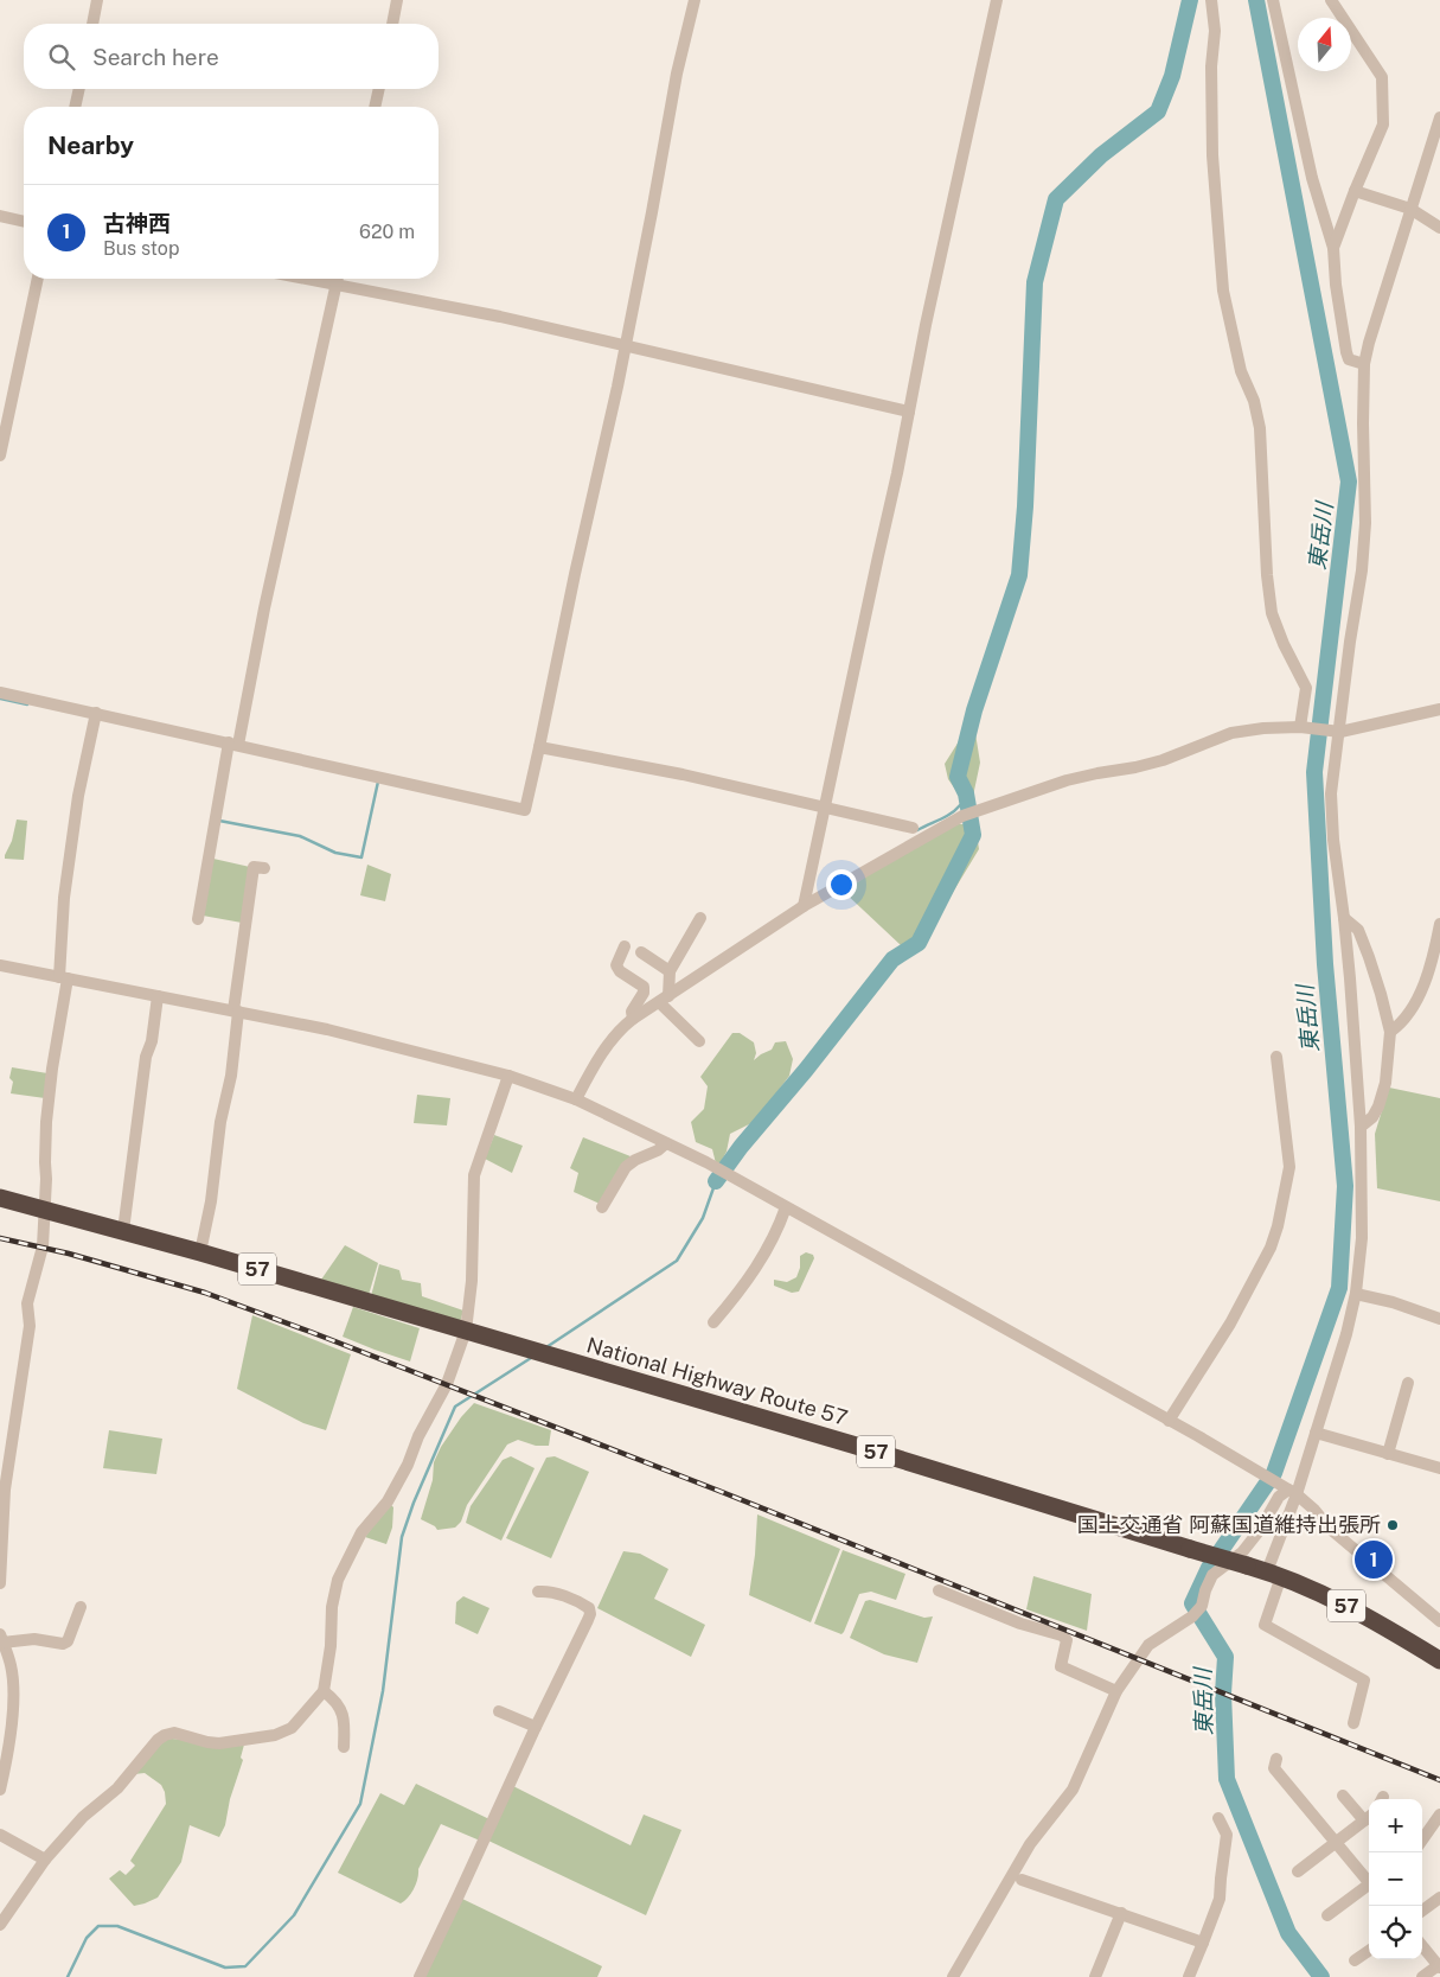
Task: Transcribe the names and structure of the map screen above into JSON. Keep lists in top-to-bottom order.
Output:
{
  "streets": {
    "highway": ["57", "National Highway Route 57"]
  },
  "water": ["東岳川"],
  "places": ["国土交通省 阿蘇国道維持出張所"],
  "north": "top",
  "page": {
    "search": "Search here",
    "heading": "Nearby",
    "list": [
      {
        "mark": "1",
        "name": "古神西",
        "note": "Bus stop",
        "value": "620 m"
      }
    ],
    "pins": "1",
    "map_buttons": ["+", "−"]
  }
}
